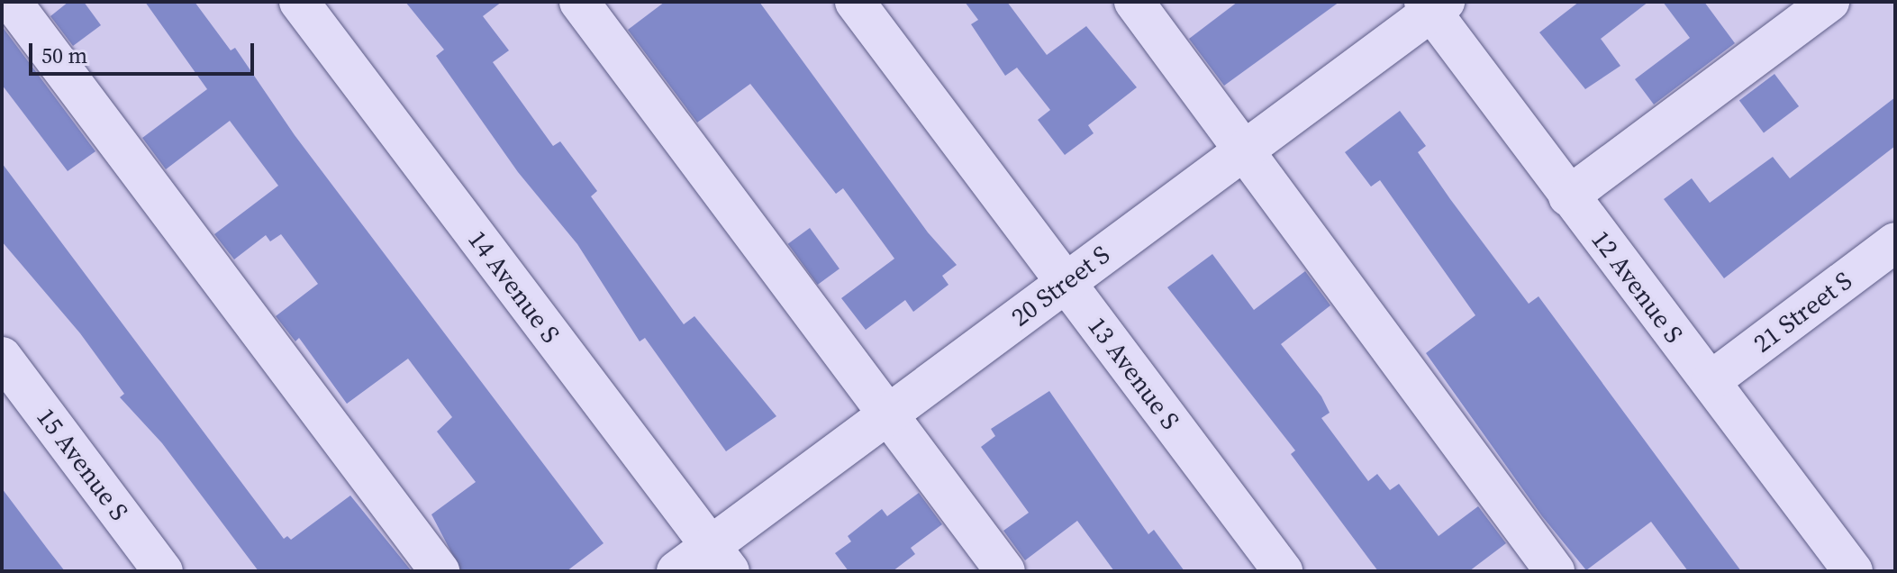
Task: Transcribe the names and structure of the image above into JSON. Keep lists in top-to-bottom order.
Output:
{
  "streets": {
    "street": [
      "20 Street S",
      "14 Avenue S",
      "12 Avenue S",
      "21 Street S",
      "13 Avenue S",
      "15 Avenue S"
    ]
  },
  "crossings": [
    ["20 Street S", "14 Avenue S"],
    ["20 Street S", "12 Avenue S"],
    ["20 Street S", "13 Avenue S"],
    ["12 Avenue S", "21 Street S"]
  ],
  "scale_bar": "50 m"
}
